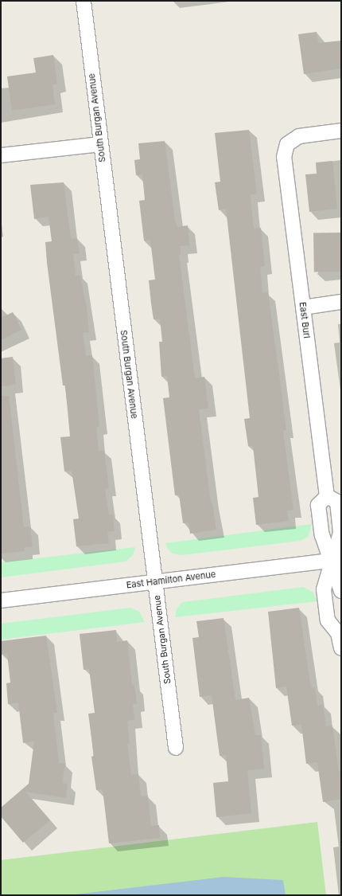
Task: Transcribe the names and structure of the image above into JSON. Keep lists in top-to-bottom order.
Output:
{
  "streets": {
    "street": ["South Burgan Avenue", "East Burl", "East Hamilton Avenue"]
  },
  "crossings": [
    ["South Burgan Avenue", "East Hamilton Avenue"]
  ]
}
